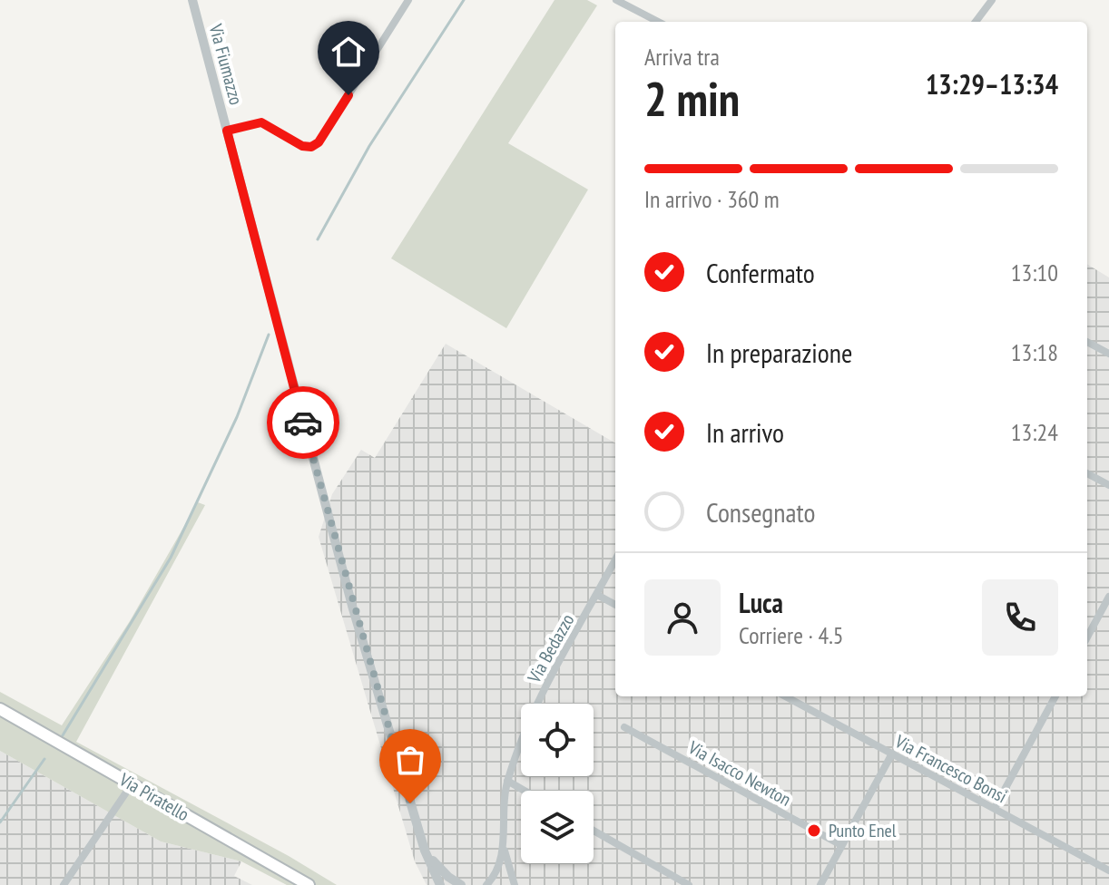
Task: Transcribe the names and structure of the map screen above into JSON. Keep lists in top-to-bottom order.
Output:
{
  "streets": {
    "main road": ["Via Piratello"],
    "street": [
      "Via Fiumazzo",
      "Via Bedazzo",
      "Via Francesco Bonsi",
      "Via Isacco Newton"
    ]
  },
  "places": ["Punto Enel"],
  "page": {
    "heading": ["2 min", "Arriva tra", "13:29–13:34"],
    "panel": ["Luca", "Corriere · 4.5"],
    "bar": "In arrivo · 360 m",
    "list": [
      ["Confermato", "13:10"],
      ["In preparazione", "13:18"],
      ["In arrivo", "13:24"],
      "Consegnato"
    ]
  }
}
